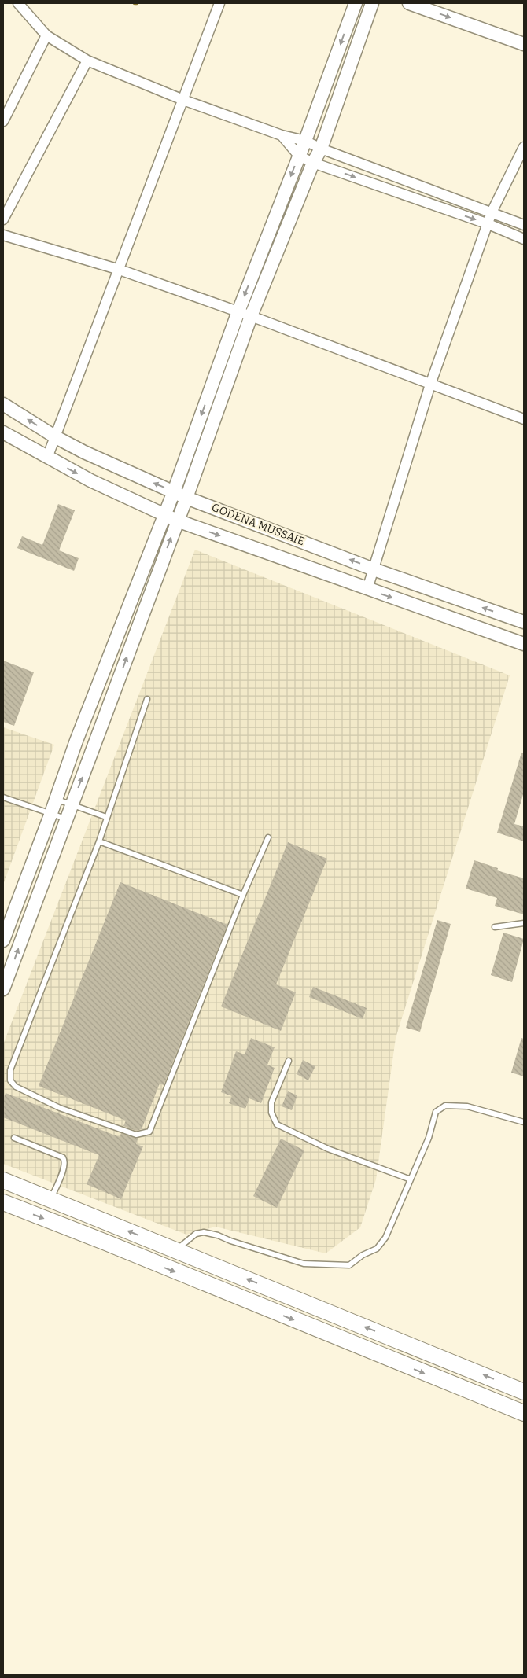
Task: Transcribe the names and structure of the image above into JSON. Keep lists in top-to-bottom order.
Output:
{
  "streets": {
    "street": ["GODENA MUSSAIE"]
  }
}
